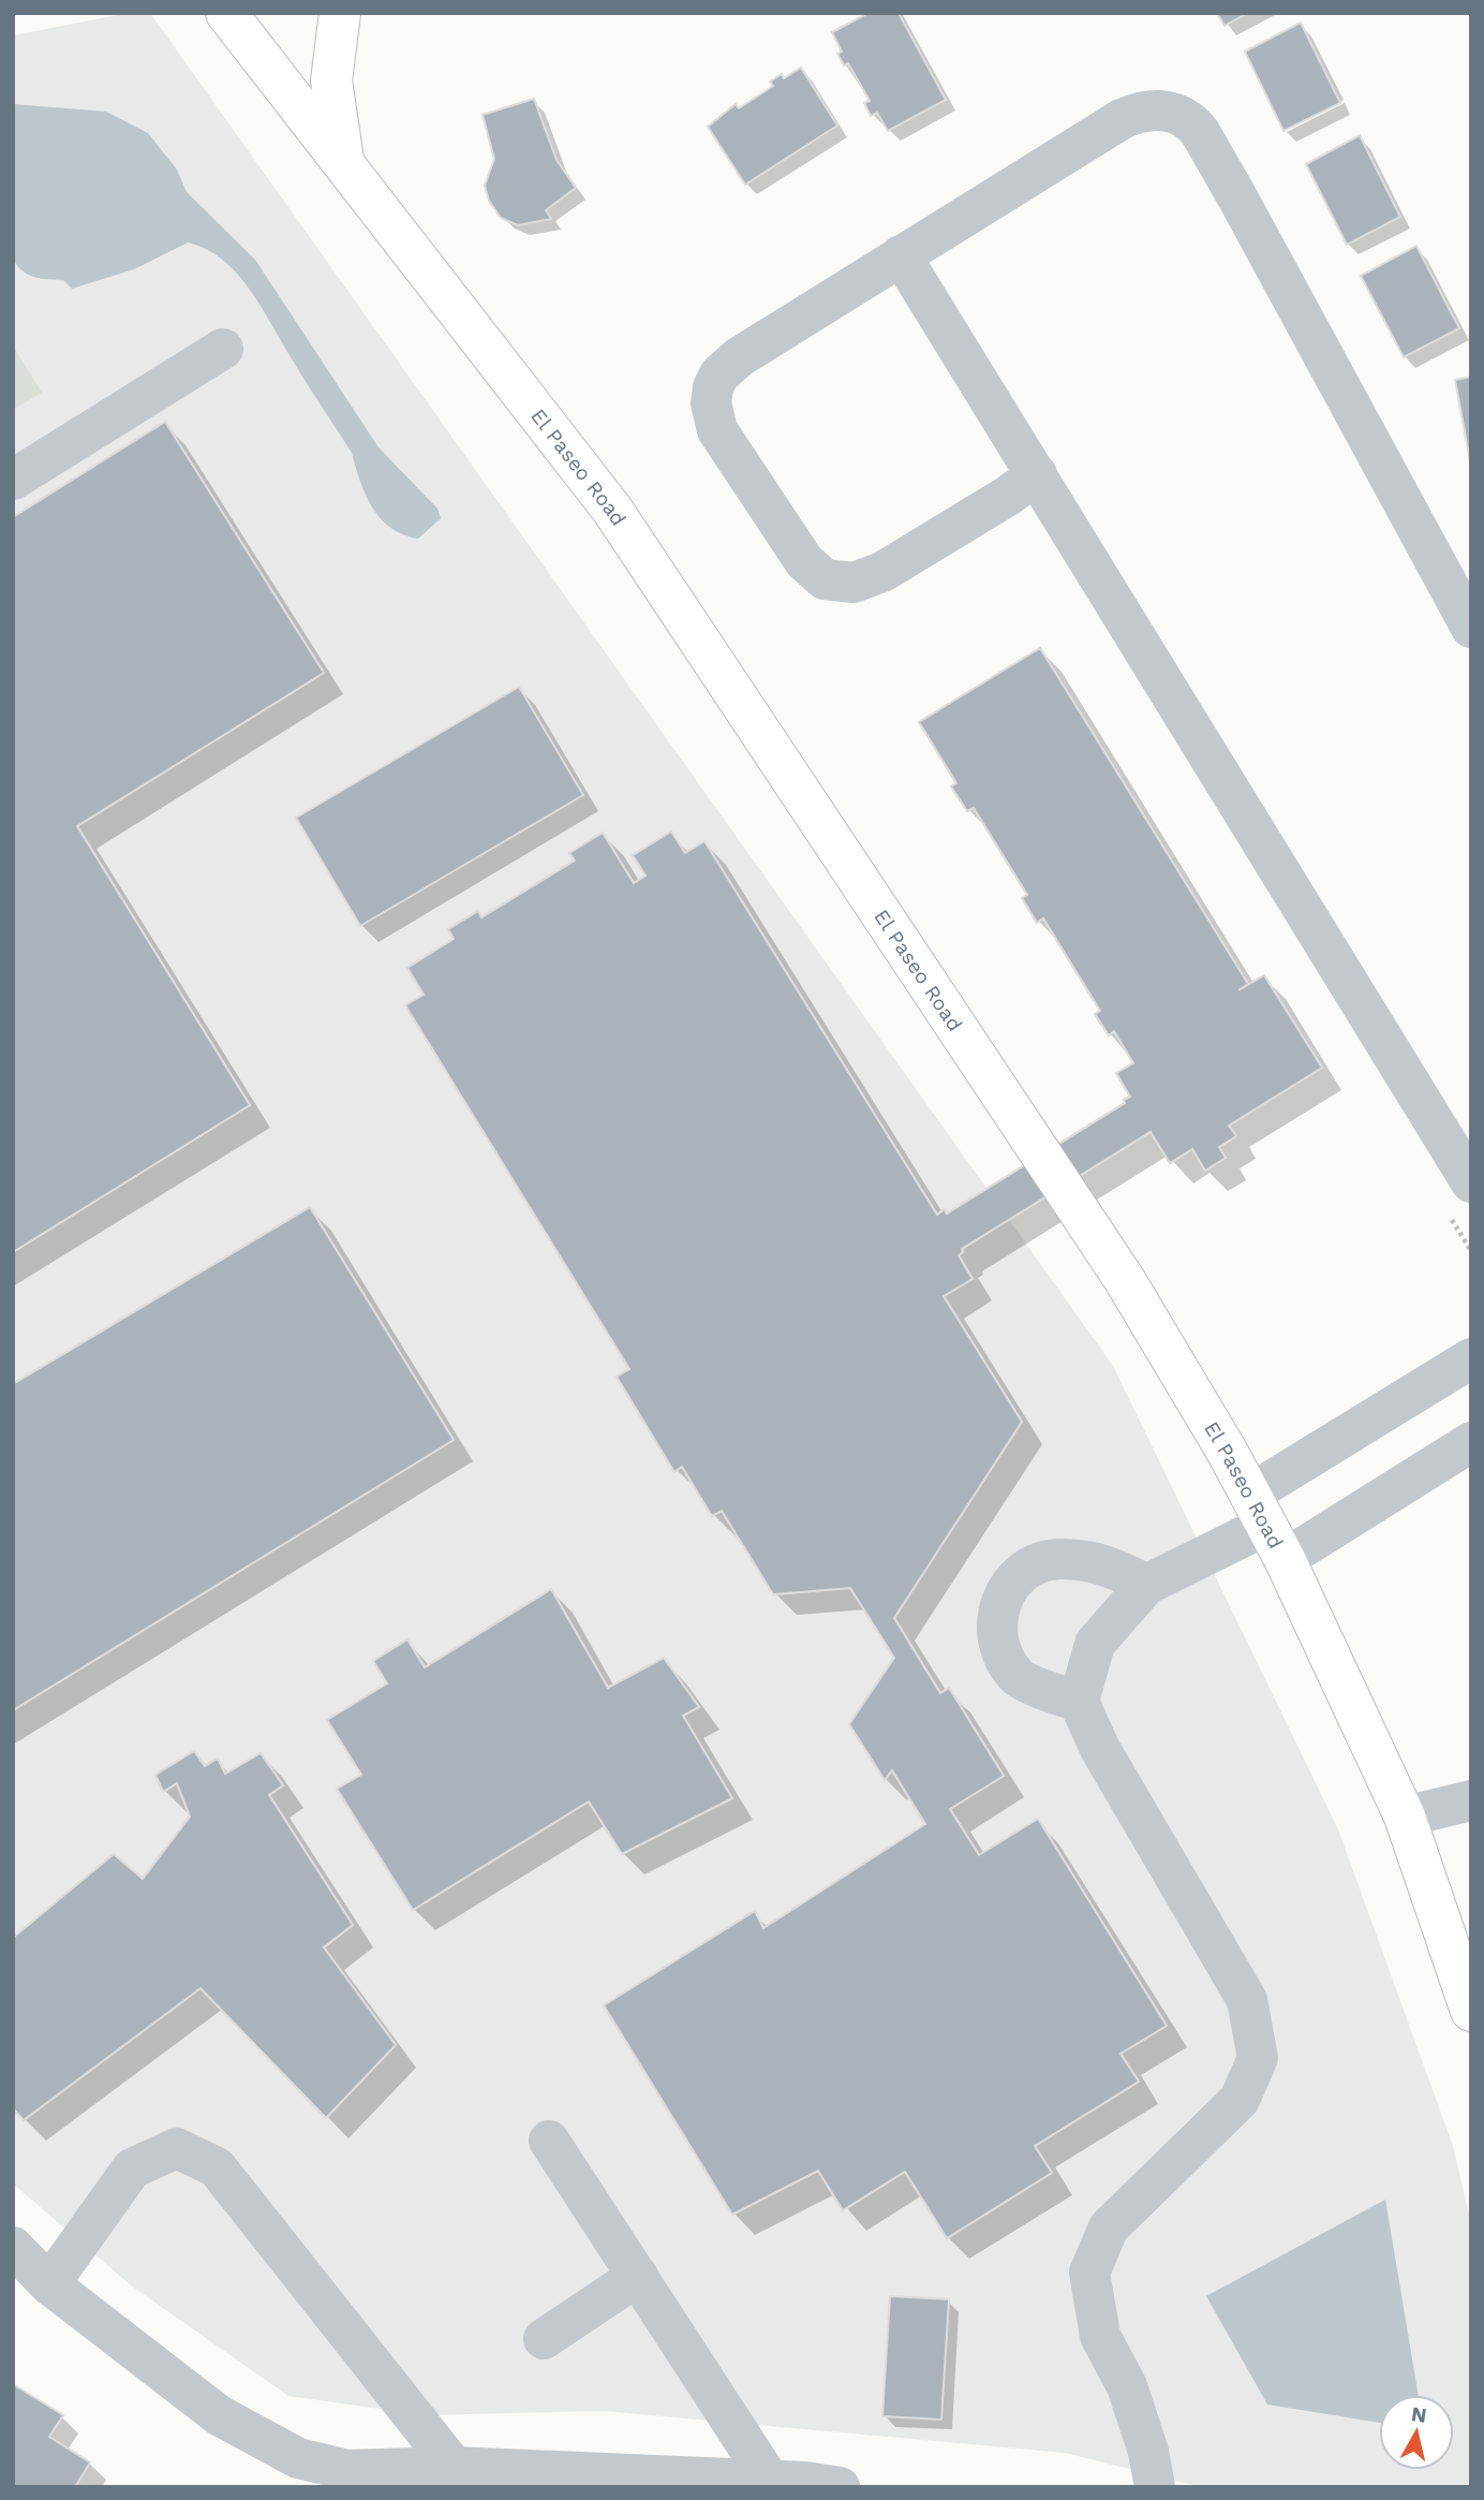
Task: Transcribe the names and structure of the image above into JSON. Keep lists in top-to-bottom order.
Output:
{
  "streets": {
    "main road": ["El Paseo Road"]
  },
  "north": "top"
}
